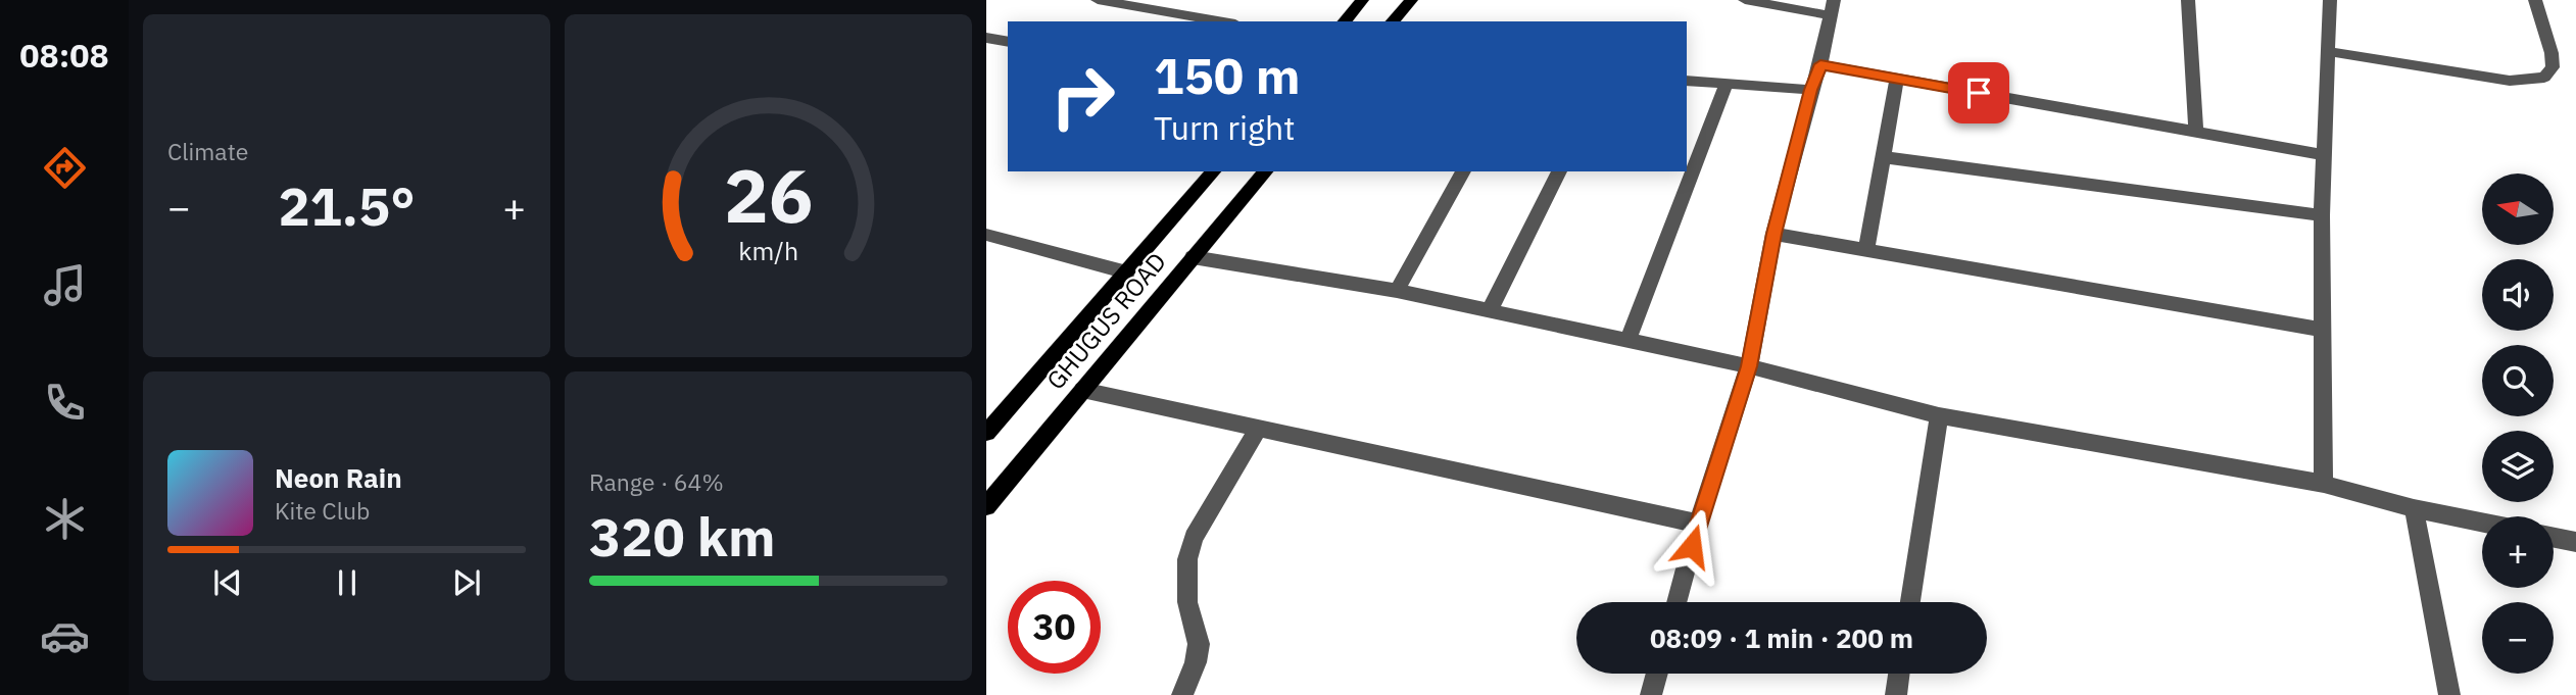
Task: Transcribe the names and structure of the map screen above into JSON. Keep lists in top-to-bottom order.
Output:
{
  "streets": {
    "main road": ["GHUGUS ROAD"]
  },
  "north": "left",
  "page": {
    "tabs": "08:08",
    "tile": [
      "Climate",
      ["Range · 64%", "320 km"]
    ],
    "turn": ["150 m", "Turn right"],
    "map_buttons": ["+", "−"],
    "heat": ["−", "21.5°", "+"],
    "song": ["Neon Rain", "Kite Club"],
    "limit": "30",
    "trip": "08:09 · 1 min · 200 m",
    "gauge": ["26", "km/h"]
  }
}
